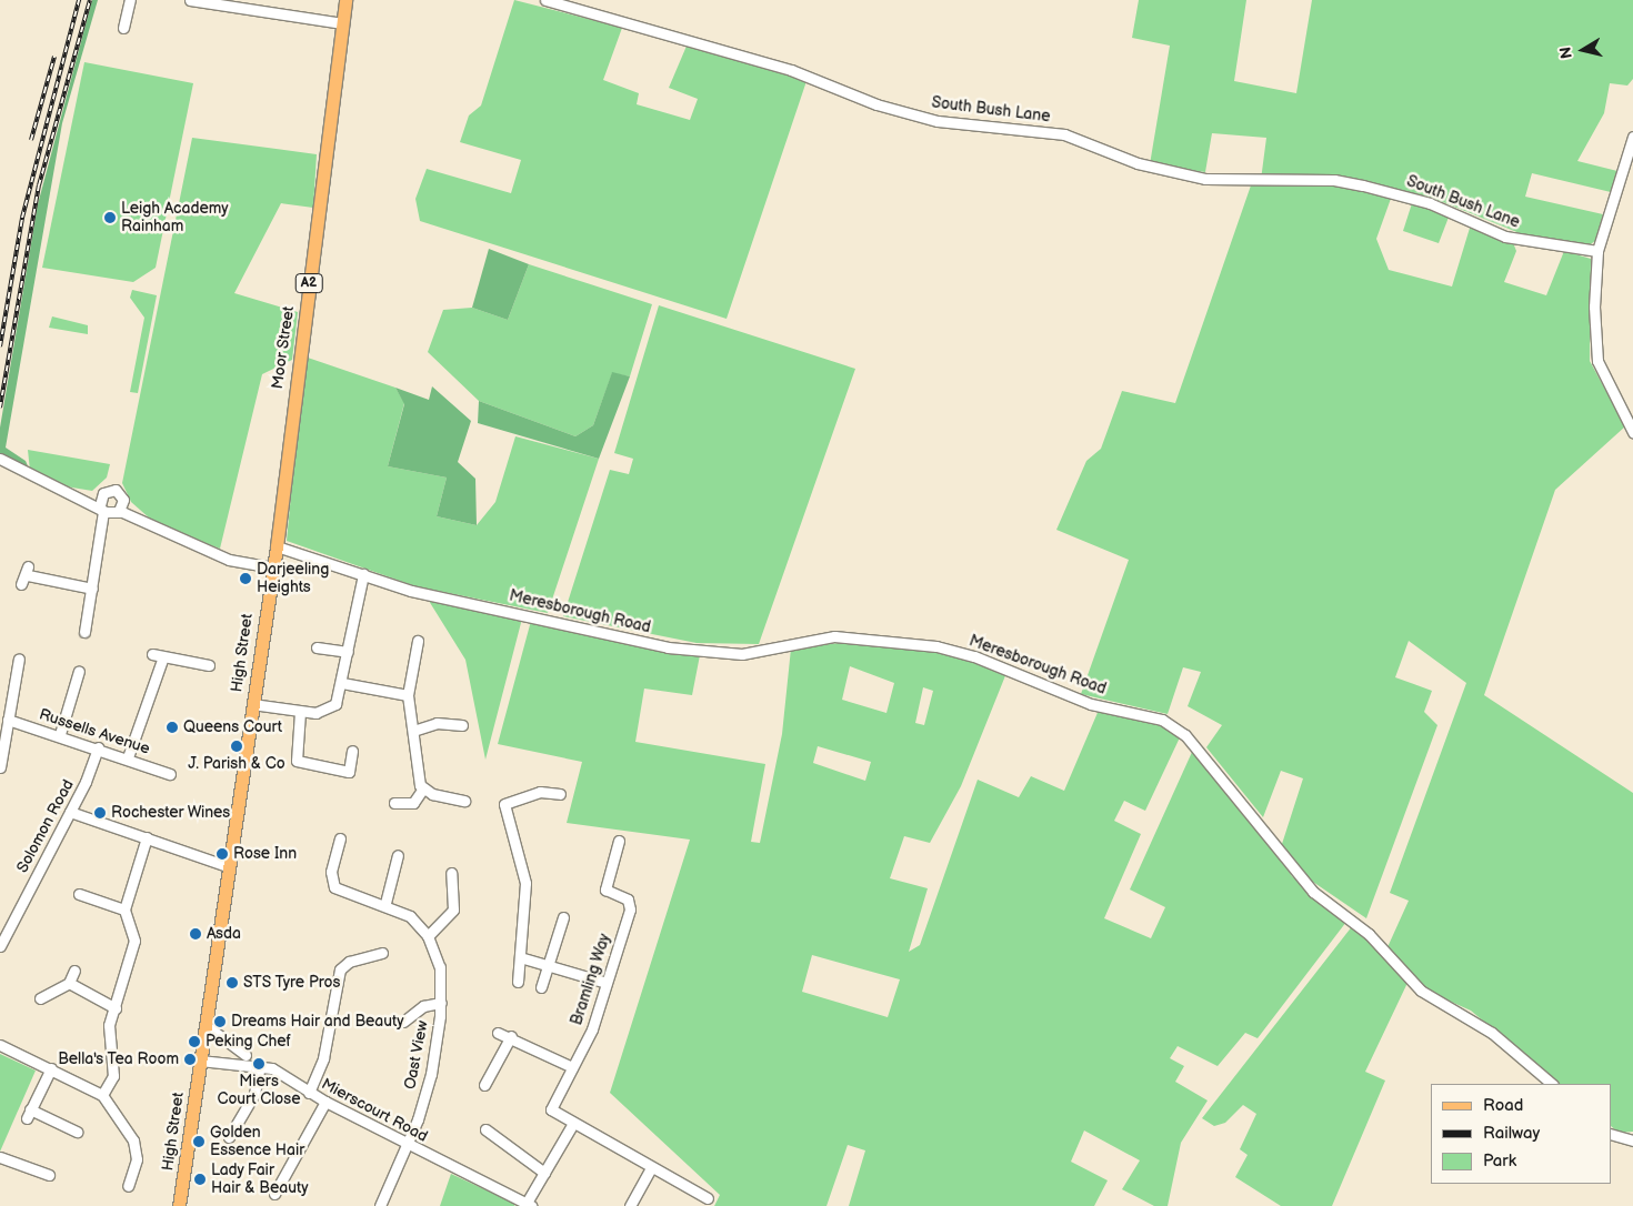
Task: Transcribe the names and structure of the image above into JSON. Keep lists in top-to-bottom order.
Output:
{
  "streets": {
    "main road": ["A2", "Moor Street", "High Street"],
    "street": [
      "South Bush Lane",
      "Meresborough Road",
      "Russells Avenue",
      "Solomon Road",
      "Bramling Way",
      "Oast View",
      "Mierscourt Road"
    ]
  },
  "crossings": [
    ["Moor Street", "Meresborough Road"],
    ["Moor Street", "High Street"],
    ["High Street", "Mierscourt Road"],
    ["Russells Avenue", "Solomon Road"],
    ["Oast View", "Mierscourt Road"]
  ],
  "places": [
    "Leigh Academy Rainham",
    "Darjeeling Heights",
    "Queens Court",
    "J. Parish & Co",
    "Rochester Wines",
    "Rose Inn",
    "Asda",
    "STS Tyre Pros",
    "Dreams Hair and Beauty",
    "Peking Chef",
    "Bella's Tea Room",
    "Miers Court Close",
    "Golden Essence Hair",
    "Lady Fair Hair & Beauty"
  ],
  "legend": ["Road", "Railway", "Park"],
  "north": "left"
}
